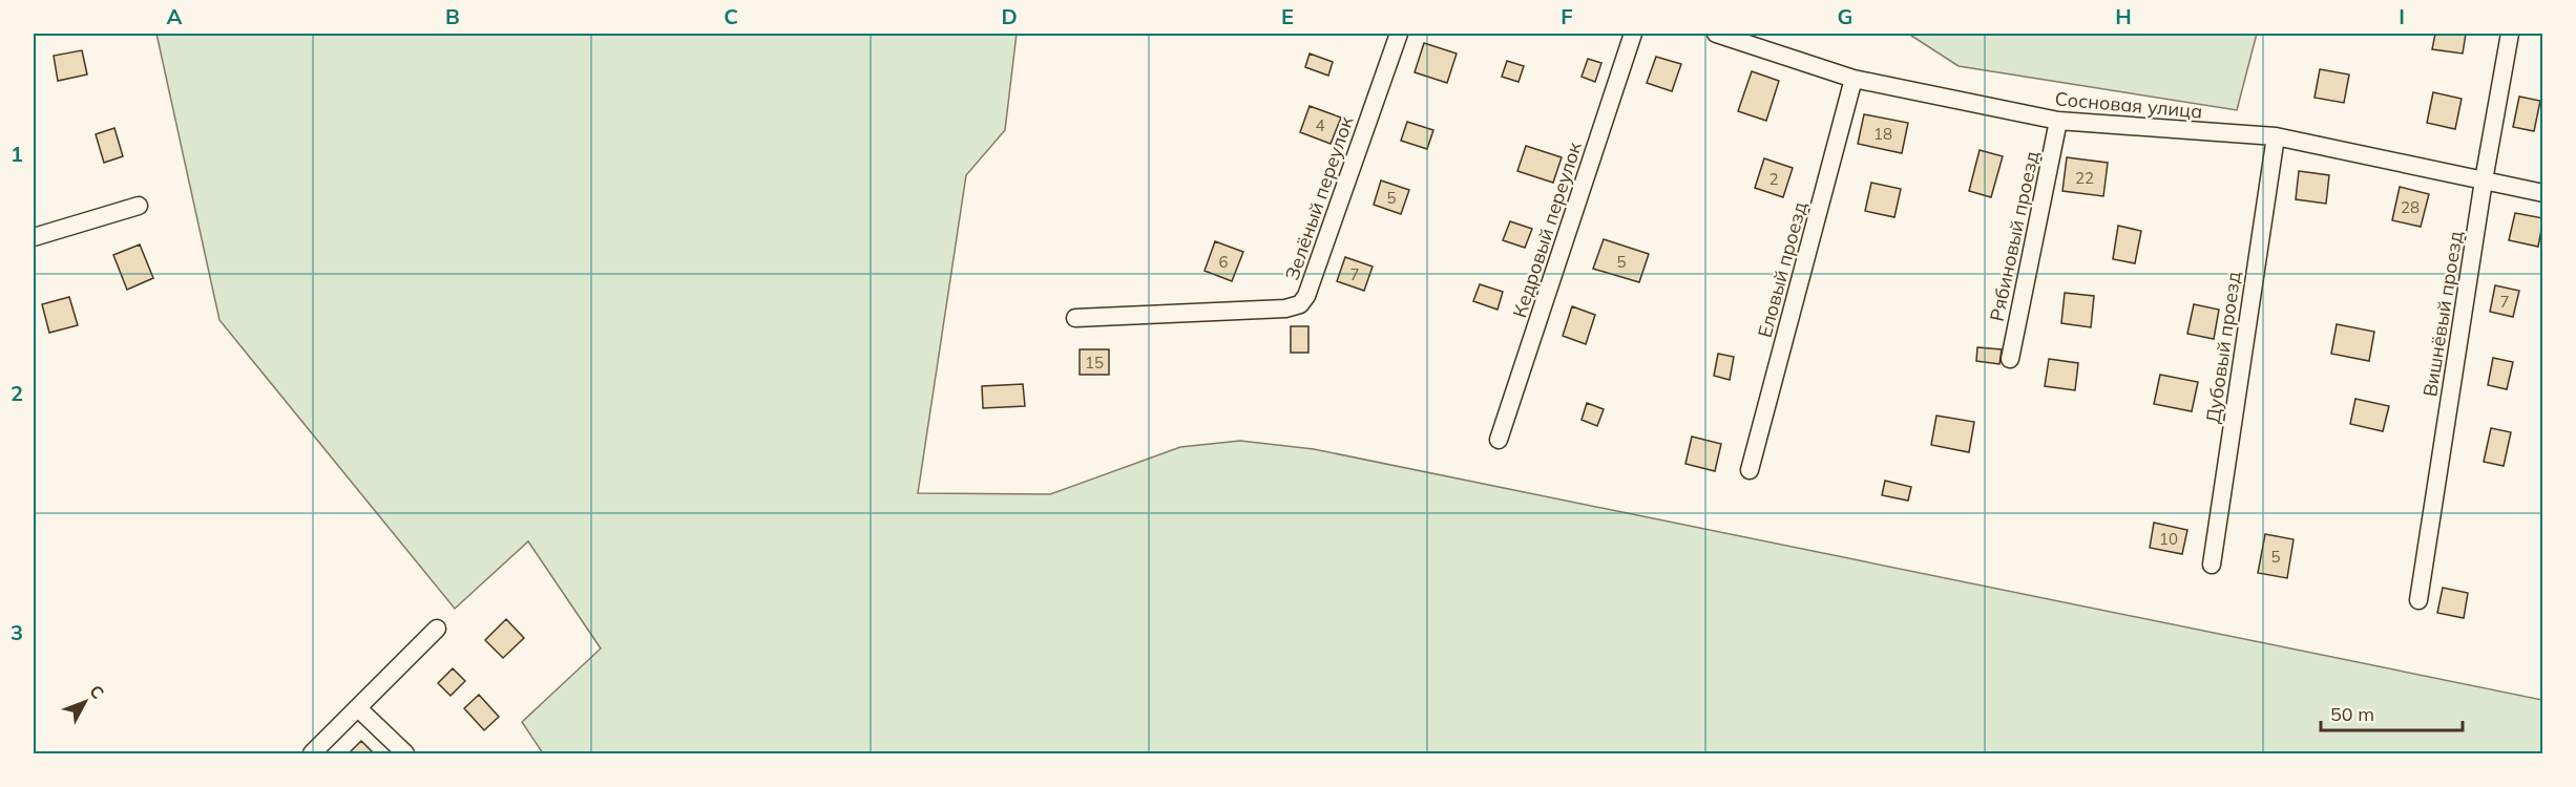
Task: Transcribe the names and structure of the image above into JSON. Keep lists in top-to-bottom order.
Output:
{
  "streets": {
    "street": [
      "Сосновая улица",
      "Зелёный переулок",
      "Кедровый переулок",
      "Рябиновый проезд",
      "Еловый проезд",
      "Вишнёвый проезд",
      "Дубовый проезд"
    ]
  },
  "crossings": [
    ["Сосновая улица", "Рябиновый проезд"],
    ["Сосновая улица", "Еловый проезд"],
    ["Сосновая улица", "Вишнёвый проезд"],
    ["Сосновая улица", "Дубовый проезд"]
  ],
  "house_numbers": [
    "4",
    "18",
    "22",
    "2",
    "5",
    "28",
    "6",
    "5",
    "7",
    "7",
    "15",
    "10",
    "5"
  ],
  "scale_bar": "50 m",
  "north": "top right",
  "grid": {
    "columns": [
      "A",
      "B",
      "C",
      "D",
      "E",
      "F",
      "G",
      "H",
      "I"
    ],
    "rows": ["1", "2", "3"]
  }
}
